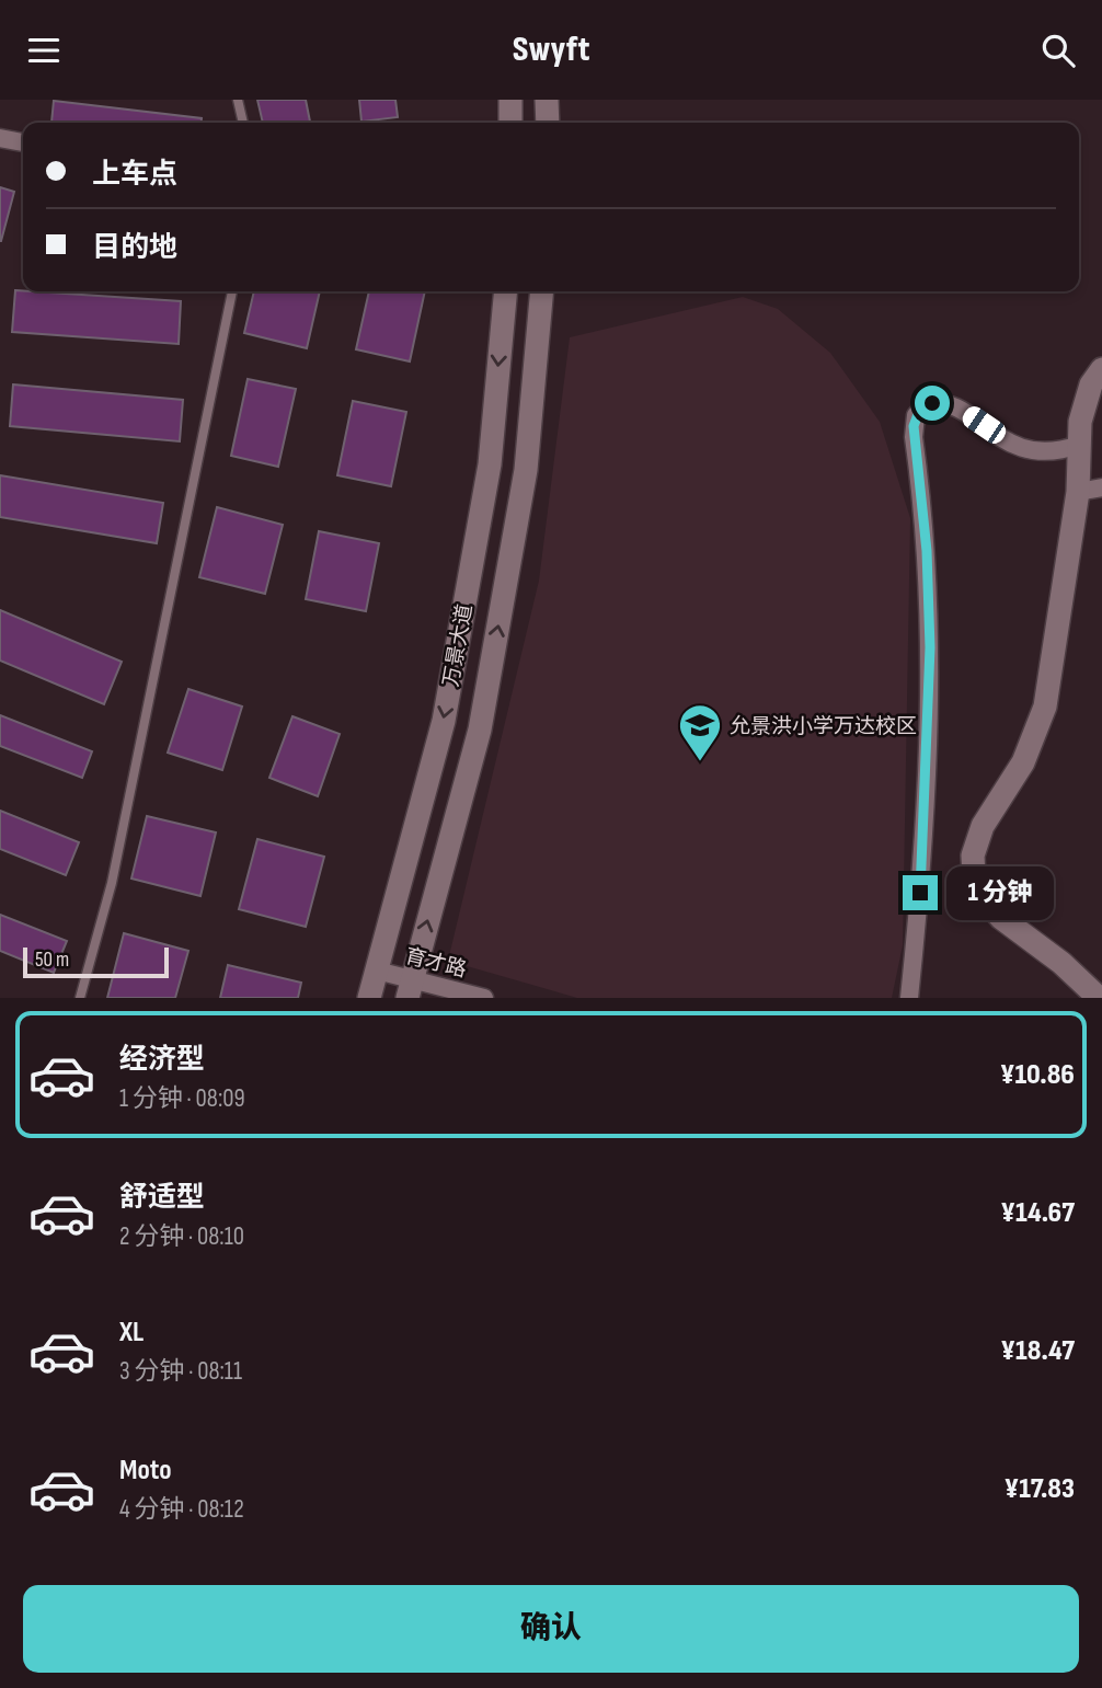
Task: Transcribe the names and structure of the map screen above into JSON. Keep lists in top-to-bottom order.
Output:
{
  "streets": {
    "main road": ["万景大道"],
    "street": ["育才路"]
  },
  "crossings": [
    ["万景大道", "育才路"]
  ],
  "places": {
    "school or university": ["允景洪小学万达校区"]
  },
  "scale_bar": "50 m",
  "page": {
    "header": "Swyft",
    "banner": ["上车点", "目的地"],
    "bubble": "1 分钟",
    "scale": "50 m",
    "list": [
      {
        "name": "经济型",
        "note": "1 分钟 · 08:09",
        "value": "¥10.86"
      },
      {
        "name": "舒适型",
        "note": "2 分钟 · 08:10",
        "value": "¥14.67"
      },
      {
        "name": "XL",
        "note": "3 分钟 · 08:11",
        "value": "¥18.47"
      },
      {
        "name": "Moto",
        "note": "4 分钟 · 08:12",
        "value": "¥17.83"
      }
    ],
    "buttons": "确认"
  }
}
